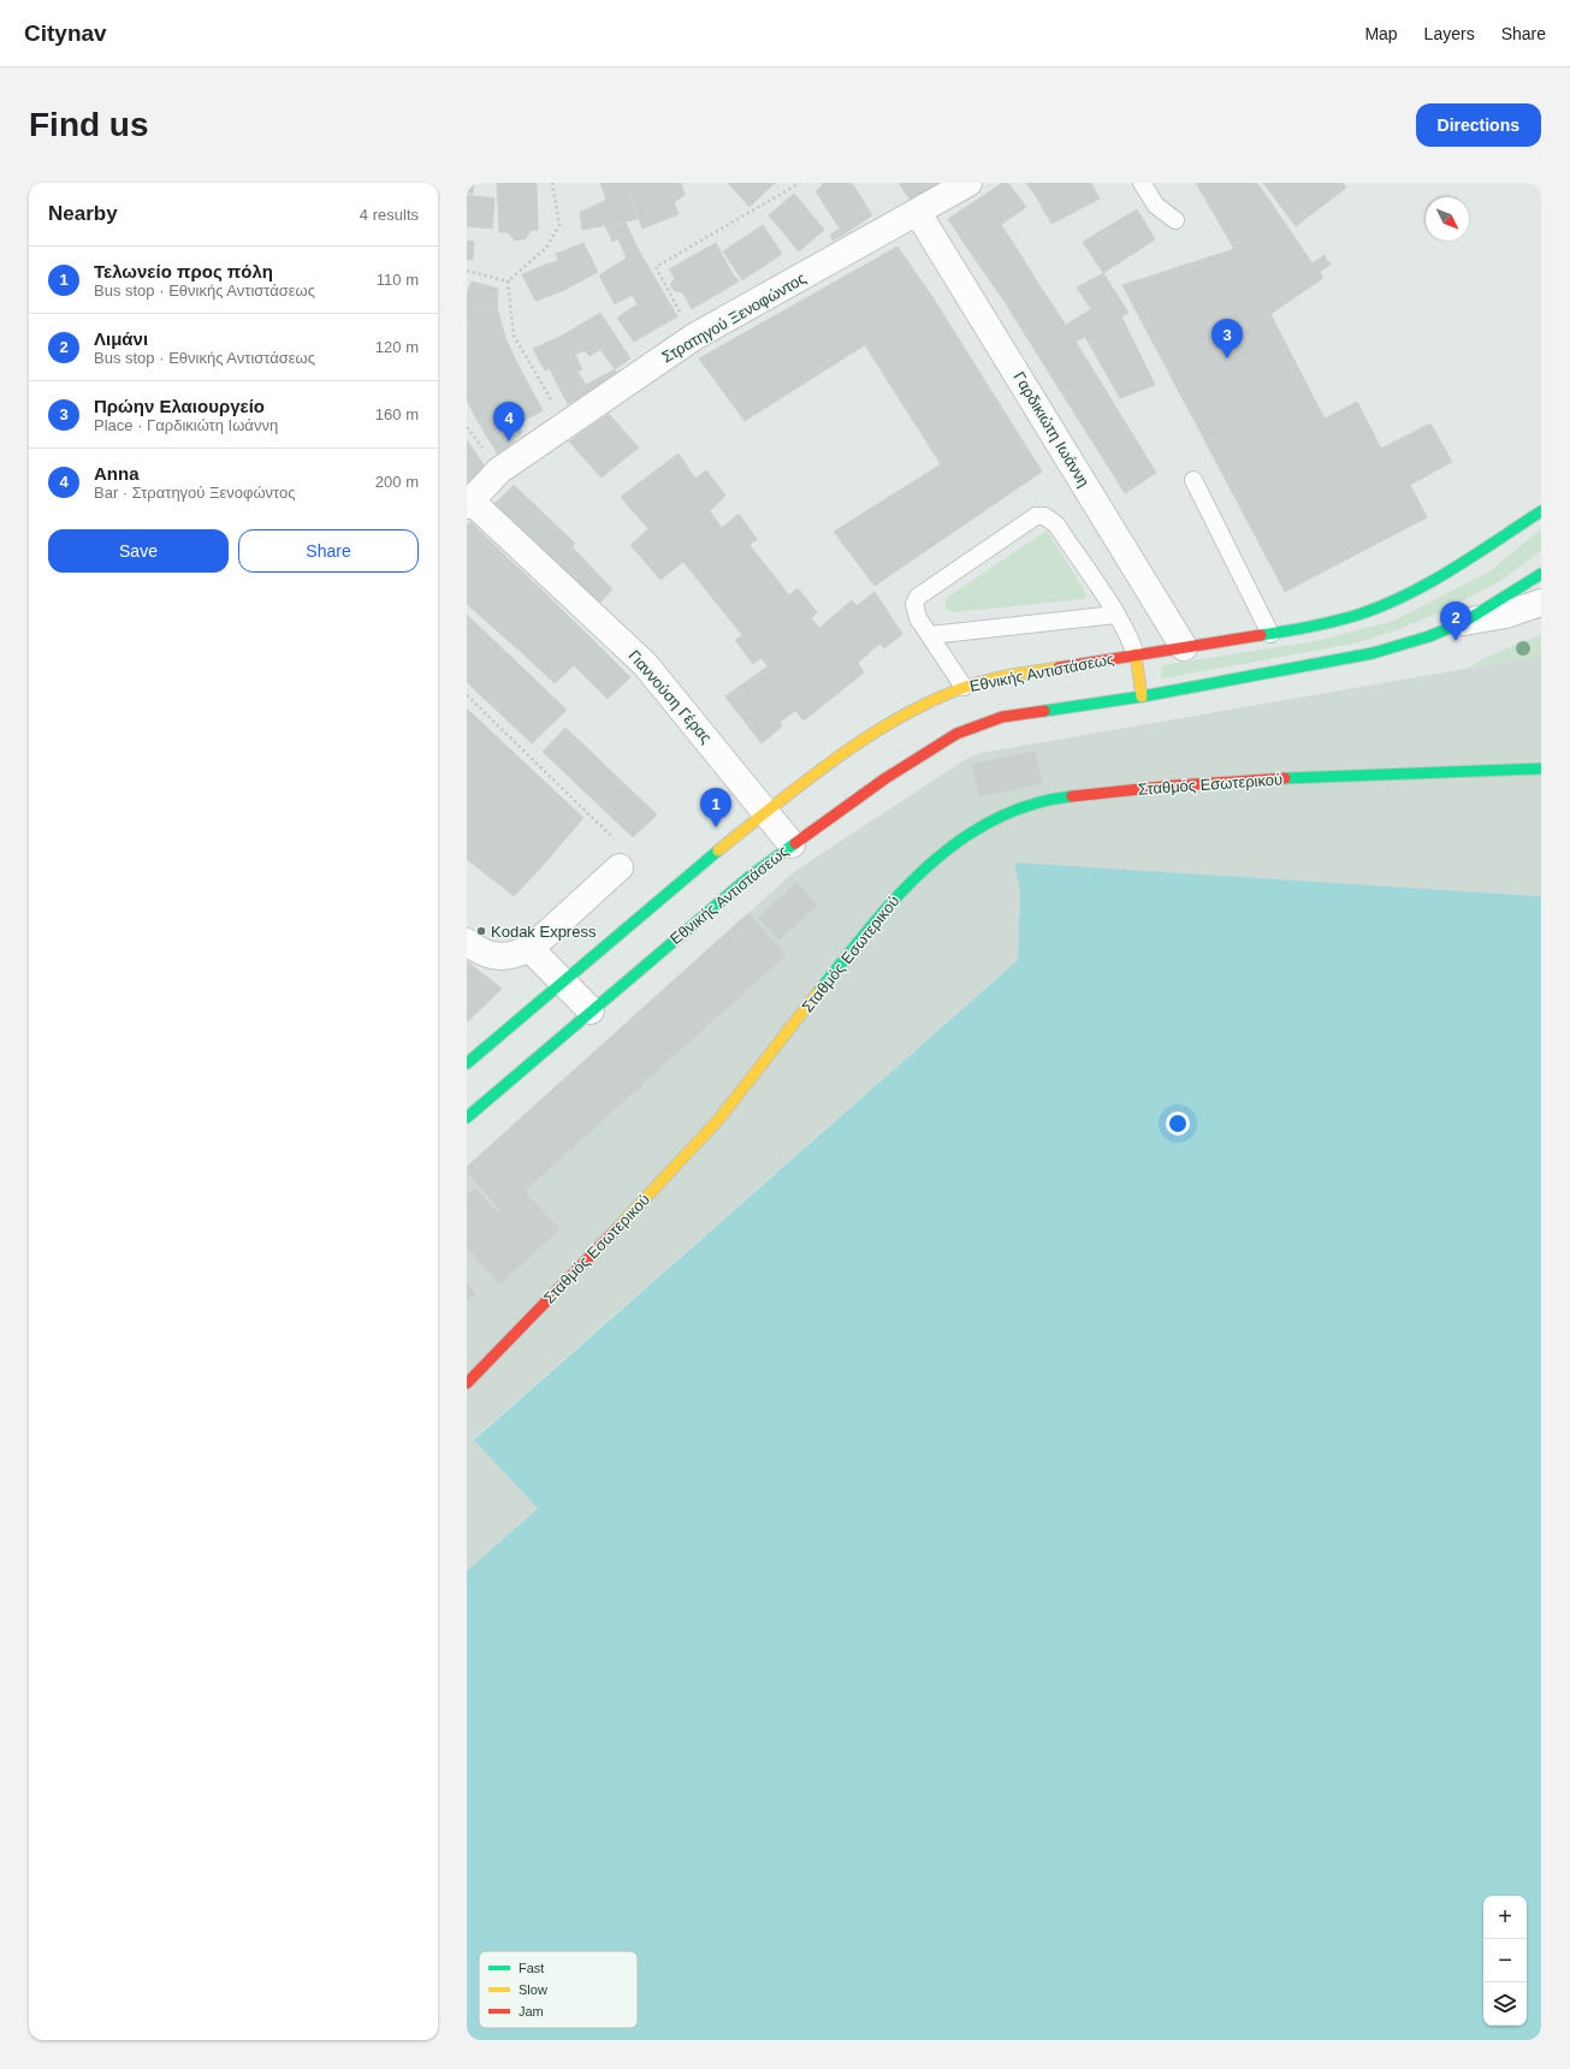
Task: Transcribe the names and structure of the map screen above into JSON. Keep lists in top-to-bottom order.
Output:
{
  "streets": {
    "main road": ["Εθνικής Αντιστάσεως", "Σταθμός Εσωτερικού"],
    "street": ["Στρατηγού Ξενοφώντος", "Γαρδικιώτη Ιωάννη", "Γιαννούση Γέρας"]
  },
  "crossings": [
    ["Στρατηγού Ξενοφώντος", "Γαρδικιώτη Ιωάννη"],
    ["Στρατηγού Ξενοφώντος", "Γιαννούση Γέρας"],
    ["Γαρδικιώτη Ιωάννη", "Εθνικής Αντιστάσεως"],
    ["Εθνικής Αντιστάσεως", "Γιαννούση Γέρας"]
  ],
  "places": ["Kodak Express"],
  "legend": ["Fast", "Slow", "Jam"],
  "north": "bottom right",
  "page": {
    "header": "Citynav",
    "nav": ["Map", "Layers", "Share"],
    "buttons": [
      "Directions",
      ["Save", "Share"]
    ],
    "title": "Find us",
    "heading": ["Nearby", "4 results"],
    "list": [
      {
        "mark": "1",
        "name": "Τελωνείο προς πόλη",
        "note": "Bus stop · Εθνικής Αντιστάσεως",
        "value": "110 m"
      },
      {
        "mark": "2",
        "name": "Λιμάνι",
        "note": "Bus stop · Εθνικής Αντιστάσεως",
        "value": "120 m"
      },
      {
        "mark": "3",
        "name": "Πρώην Ελαιουργείο",
        "note": "Place · Γαρδικιώτη Ιωάννη",
        "value": "160 m"
      },
      {
        "mark": "4",
        "name": "Anna",
        "note": "Bar · Στρατηγού Ξενοφώντος",
        "value": "200 m"
      }
    ],
    "pins": [
      "3",
      "4",
      "2",
      "1"
    ],
    "map_buttons": ["+", "−"]
  }
}
